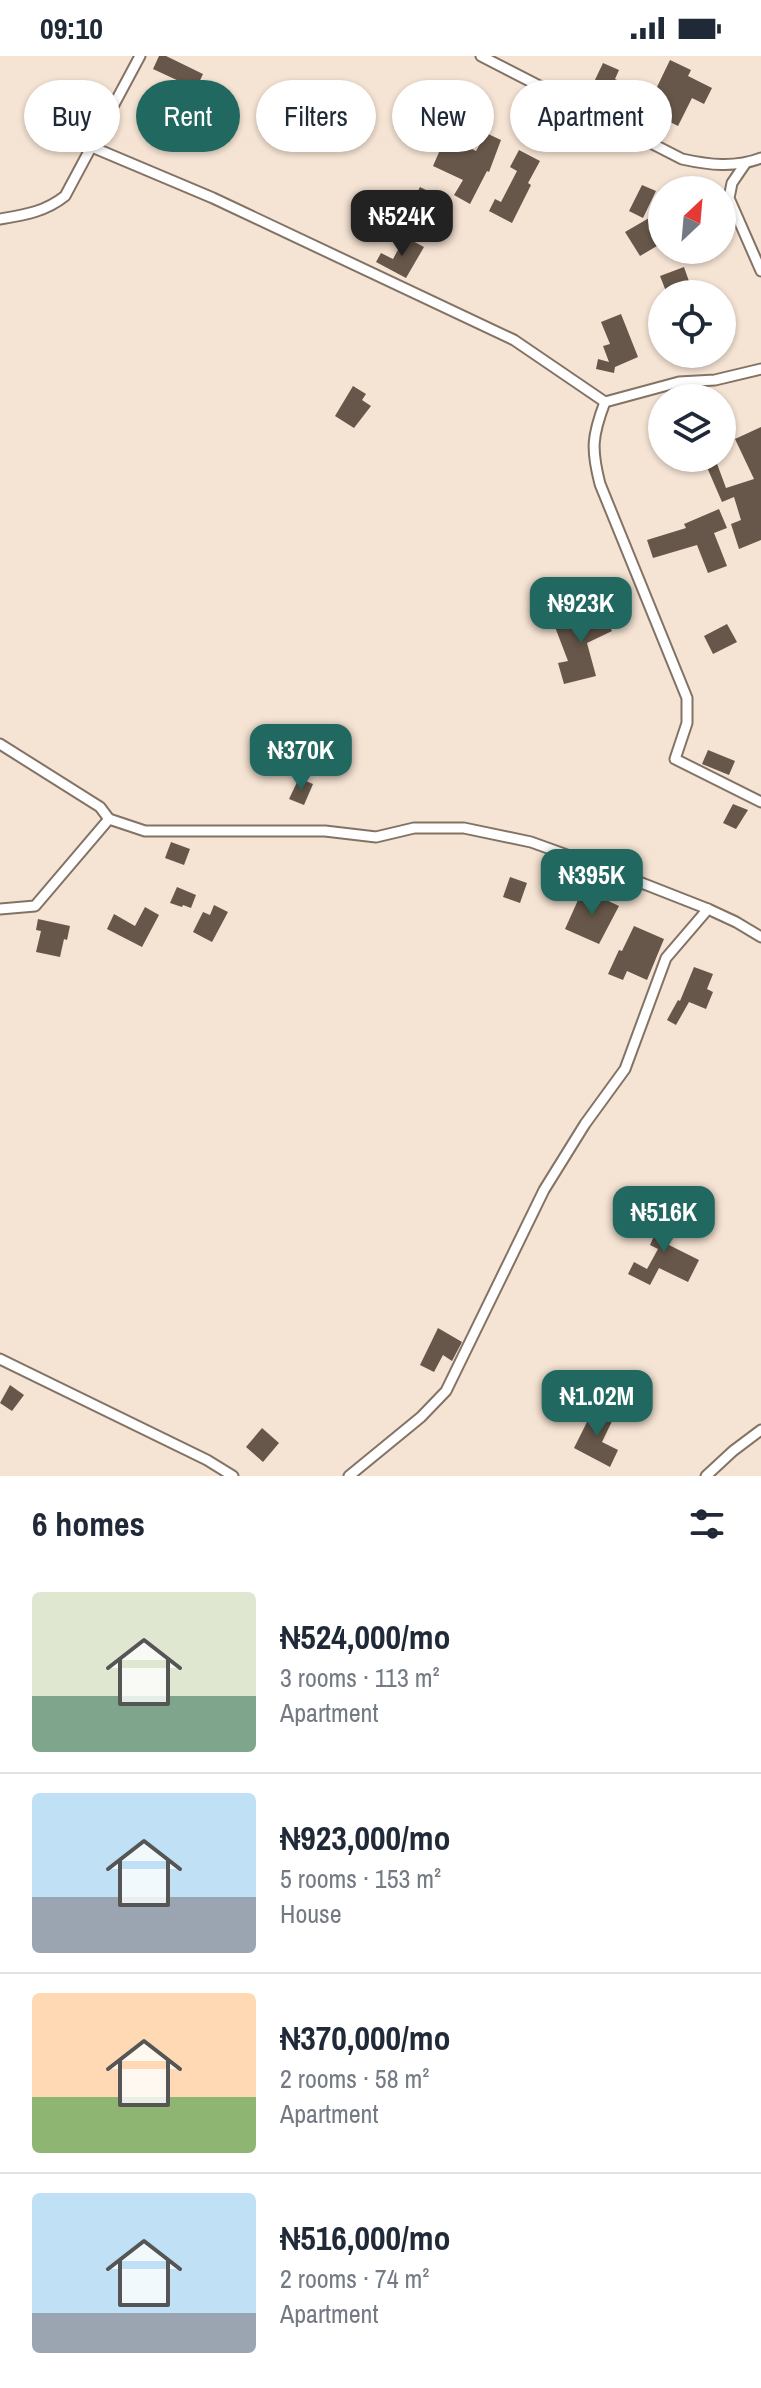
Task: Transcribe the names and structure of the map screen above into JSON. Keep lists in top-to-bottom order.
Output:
{
  "north": "top right",
  "page": {
    "status": "09:10",
    "chip": [
      "Buy",
      "Rent",
      "Filters",
      "New",
      "Apartment"
    ],
    "price": [
      "₦524K",
      "₦923K",
      "₦370K",
      "₦395K",
      "₦516K",
      "₦1.02M"
    ],
    "heading": "6 homes",
    "list": [
      {
        "name": "₦524,000/mo",
        "note": "3 rooms · 113 m² · Apartment"
      },
      {
        "name": "₦923,000/mo",
        "note": "5 rooms · 153 m² · House"
      },
      {
        "name": "₦370,000/mo",
        "note": "2 rooms · 58 m² · Apartment"
      },
      {
        "name": "₦516,000/mo",
        "note": "2 rooms · 74 m² · Apartment"
      }
    ]
  }
}
